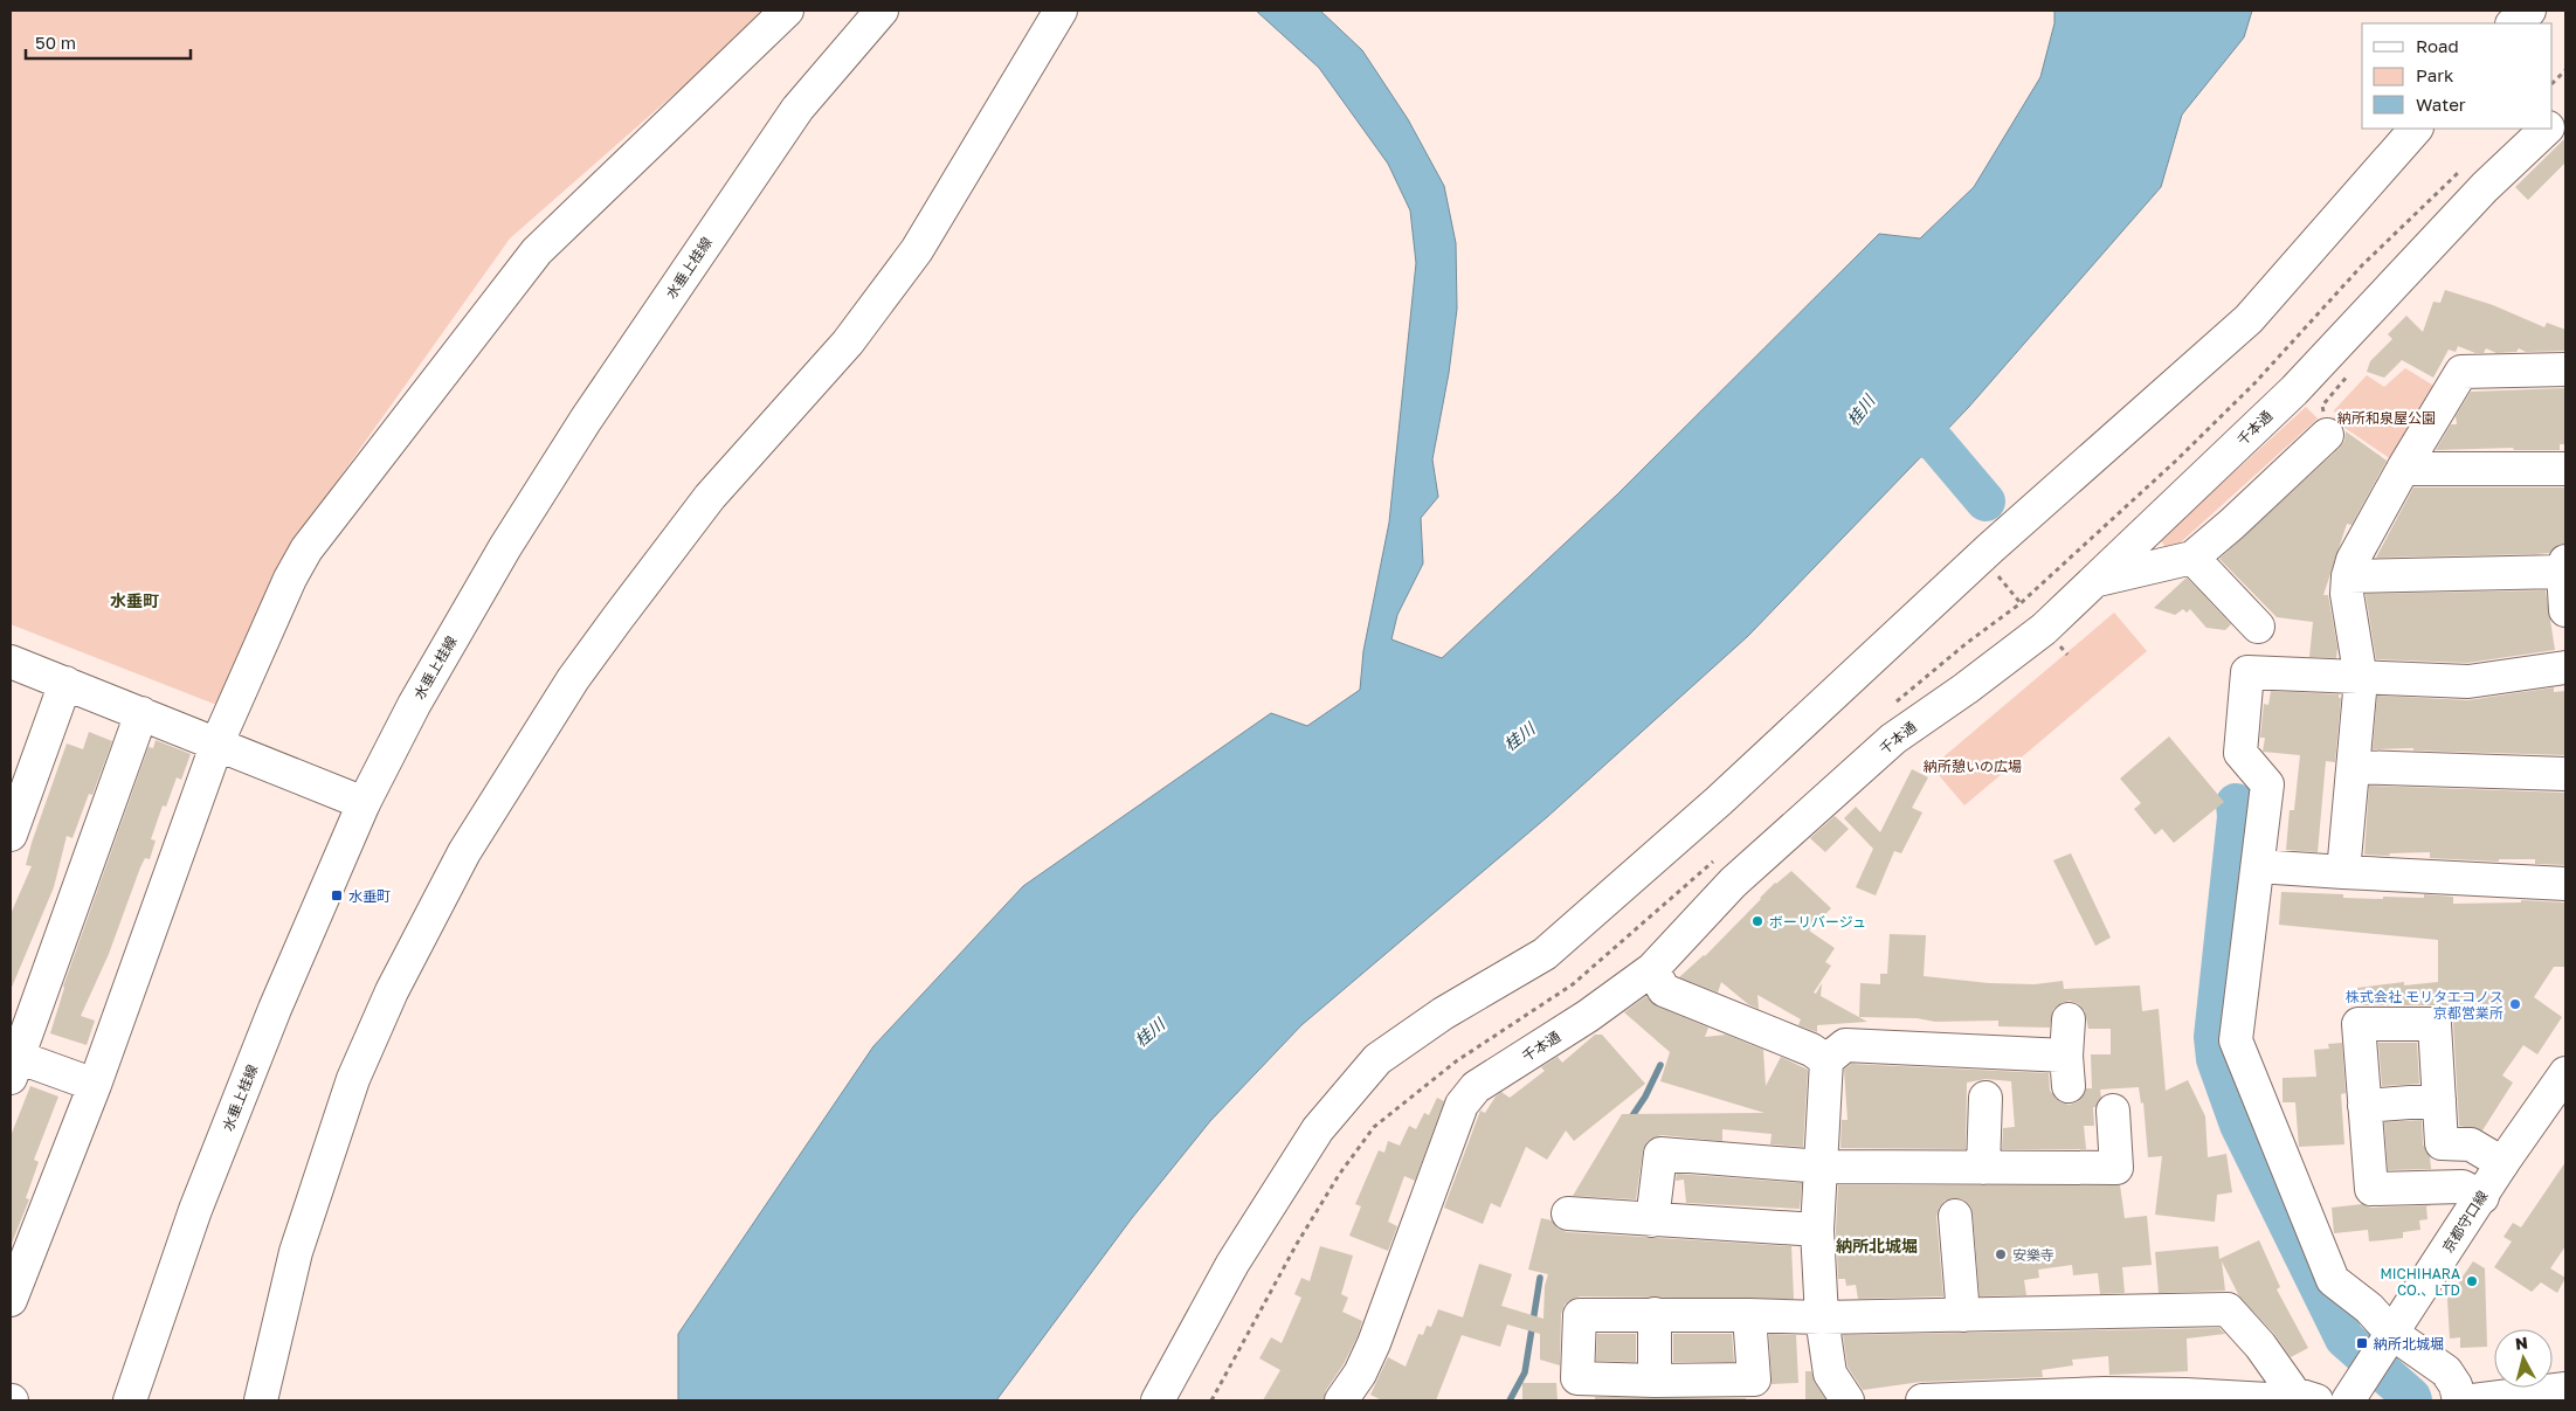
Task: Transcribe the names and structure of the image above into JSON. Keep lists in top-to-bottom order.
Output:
{
  "streets": {
    "street": ["水垂上桂線", "千本通", "京都守口線"]
  },
  "districts": ["水垂町", "納所北城堀"],
  "water": ["桂川"],
  "parks": ["納所和泉屋公園", "納所憩いの広場"],
  "places": {
    "transit": ["水垂町", "納所北城堀"],
    "other": [
      "ボーリバージュ",
      "株式会社 モリタエコノス 京都営業所",
      "安樂寺",
      "MICHIHARA CO.、LTD"
    ]
  },
  "legend": ["Road", "Park", "Water"],
  "scale_bar": "50 m",
  "north": "top"
}
